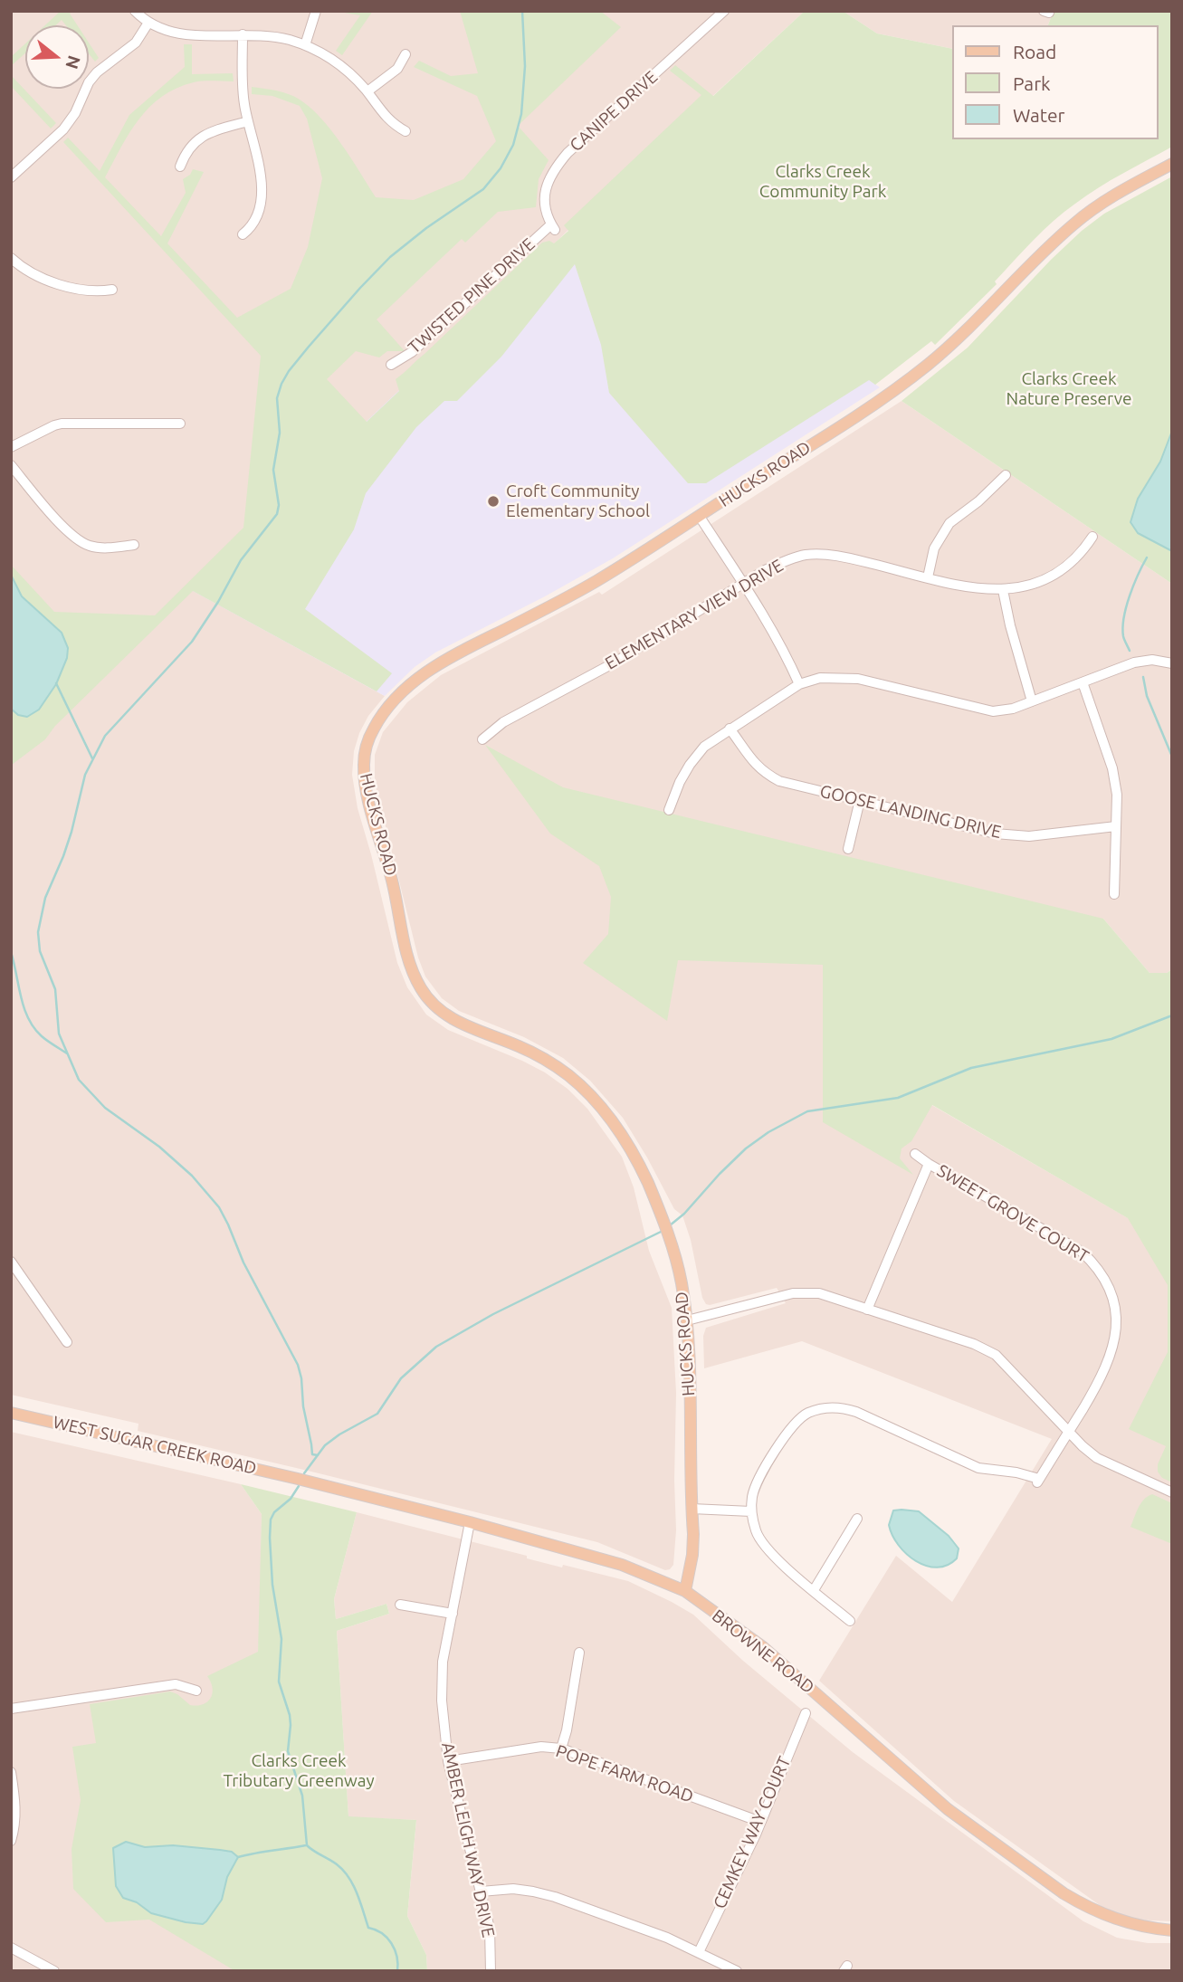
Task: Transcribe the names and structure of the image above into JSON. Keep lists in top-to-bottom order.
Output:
{
  "streets": {
    "main road": ["HUCKS ROAD", "WEST SUGAR CREEK ROAD", "BROWNE ROAD"],
    "street": [
      "CANIPE DRIVE",
      "TWISTED PINE DRIVE",
      "ELEMENTARY VIEW DRIVE",
      "GOOSE LANDING DRIVE",
      "SWEET GROVE COURT",
      "POPE FARM ROAD",
      "CEMKEY WAY COURT",
      "AMBER LEIGH WAY DRIVE"
    ]
  },
  "crossings": [
    ["CANIPE DRIVE", "TWISTED PINE DRIVE"],
    ["HUCKS ROAD", "BROWNE ROAD"],
    ["WEST SUGAR CREEK ROAD", "BROWNE ROAD"],
    ["BROWNE ROAD", "AMBER LEIGH WAY DRIVE"],
    ["POPE FARM ROAD", "CEMKEY WAY COURT"],
    ["POPE FARM ROAD", "AMBER LEIGH WAY DRIVE"]
  ],
  "parks": ["Clarks Creek Community Park", "Clarks Creek Nature Preserve", "Clarks Creek Tributary Greenway"],
  "places": ["Croft Community Elementary School"],
  "legend": ["Road", "Park", "Water"],
  "north": "right"
}
